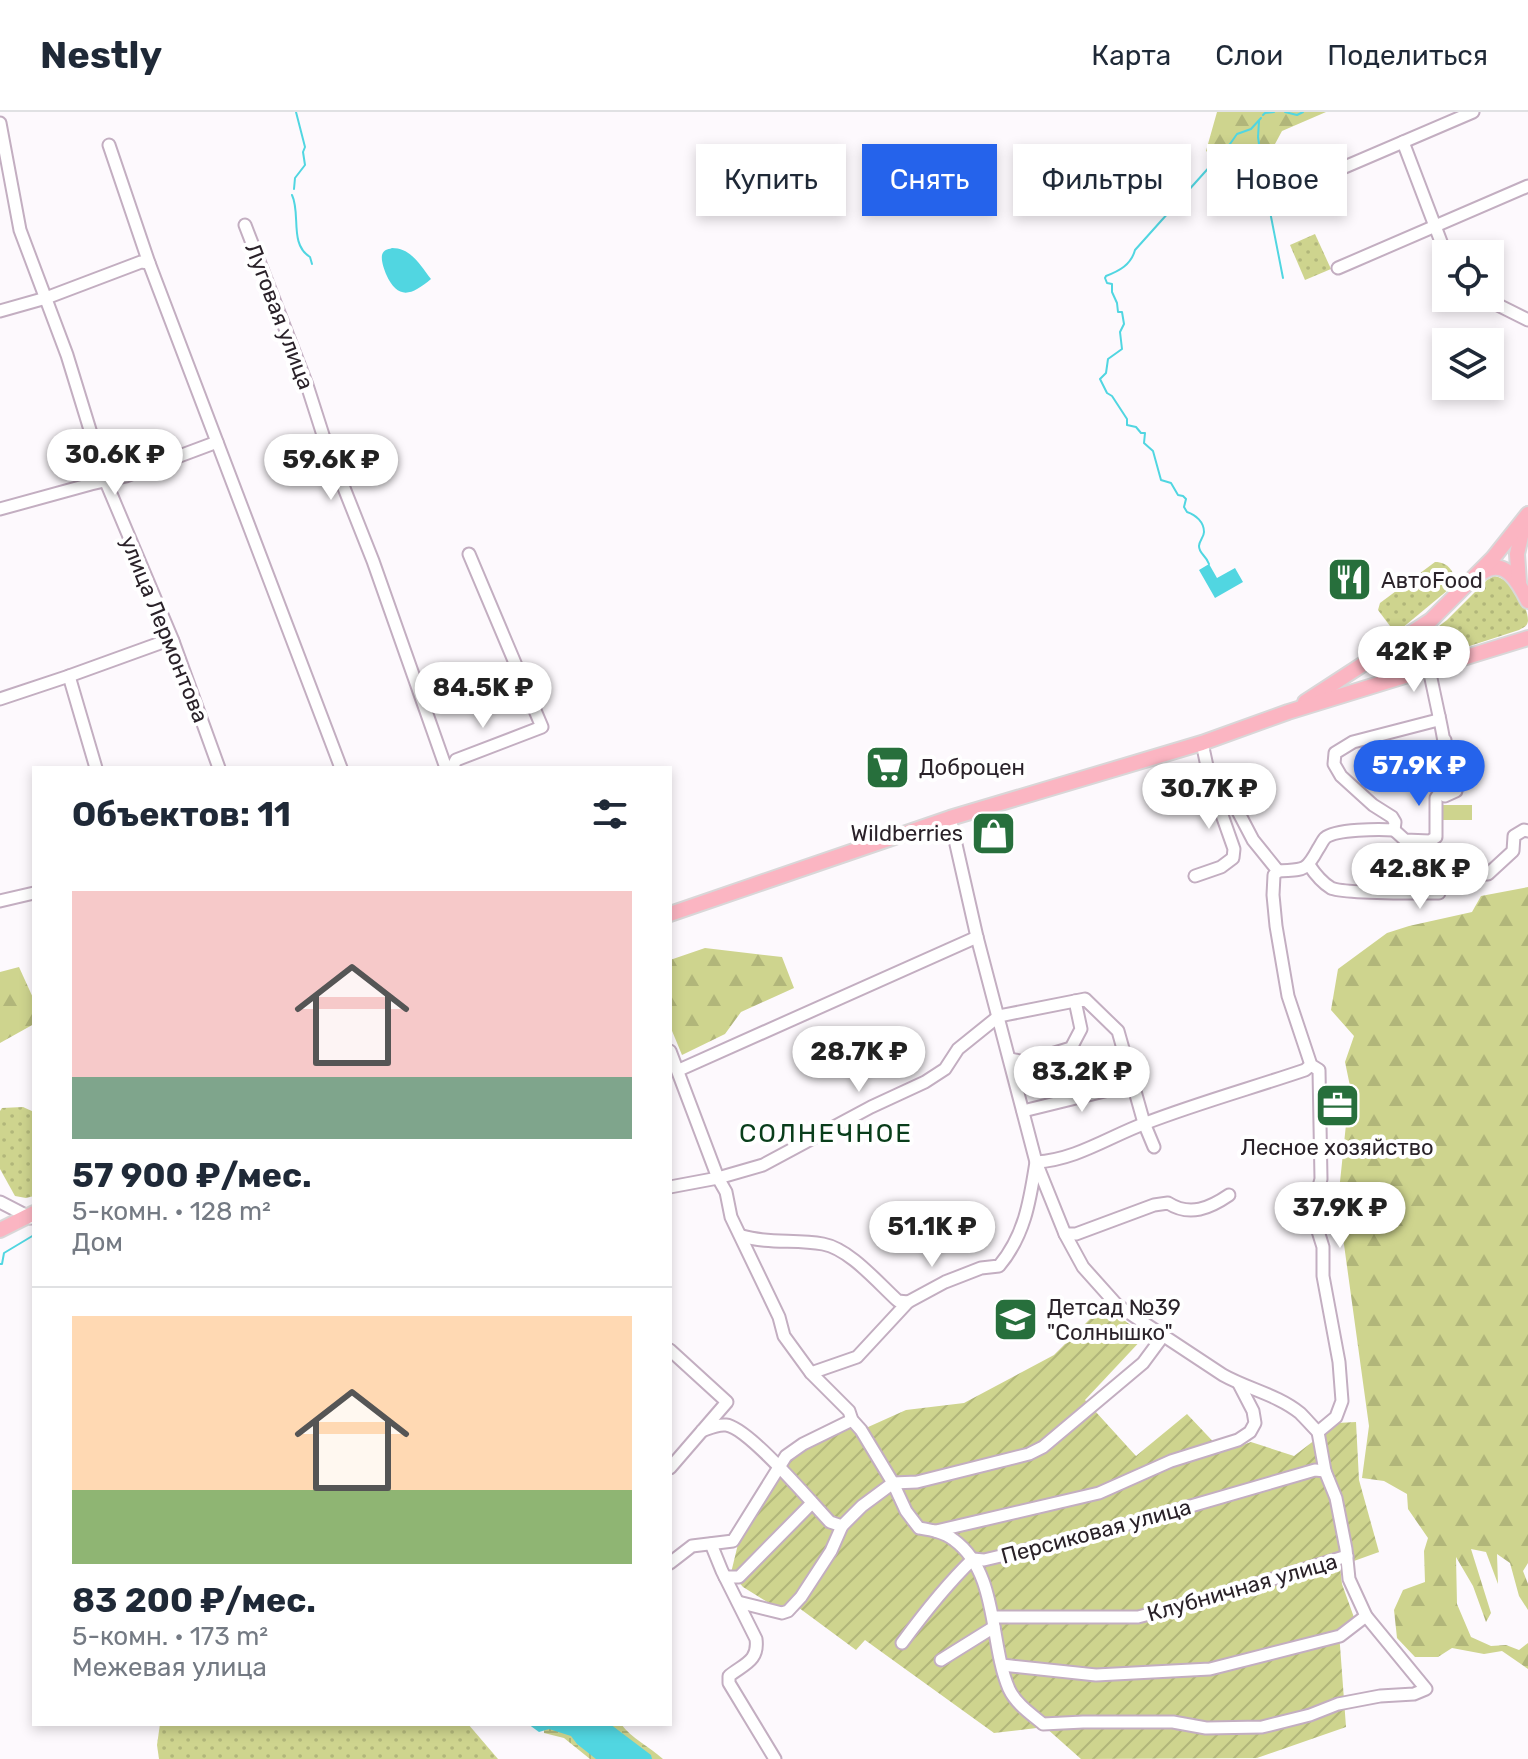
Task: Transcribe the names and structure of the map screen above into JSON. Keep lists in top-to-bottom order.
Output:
{
  "streets": {
    "street": [
      "Луговая улица",
      "улица Лермонтова",
      "Персиковая улица",
      "Клубничная улица"
    ]
  },
  "districts": ["СОЛНЕЧНОЕ"],
  "places": {
    "restaurant": ["АвтоFood"],
    "supermarket": ["Доброцен"],
    "shop": ["Wildberries"],
    "office": ["Лесное хозяйство"],
    "school or university": ["Детсад №39 \"Солнышко\""]
  },
  "page": {
    "header": "Nestly",
    "nav": ["Карта", "Слои", "Поделиться"],
    "chip": [
      "Купить",
      "Снять",
      "Фильтры",
      "Новое"
    ],
    "price": [
      "30.6K ₽",
      "59.6K ₽",
      "42K ₽",
      "84.5K ₽",
      "57.9K ₽",
      "30.7K ₽",
      "42.8K ₽",
      "28.7K ₽",
      "83.2K ₽",
      "37.9K ₽",
      "51.1K ₽"
    ],
    "heading": "Объектов: 11",
    "list": [
      {
        "name": "57 900 ₽/мес.",
        "note": "5-комн. · 128 m² · Дом"
      },
      {
        "name": "83 200 ₽/мес.",
        "note": "5-комн. · 173 m² · Межевая улица"
      }
    ]
  }
}
